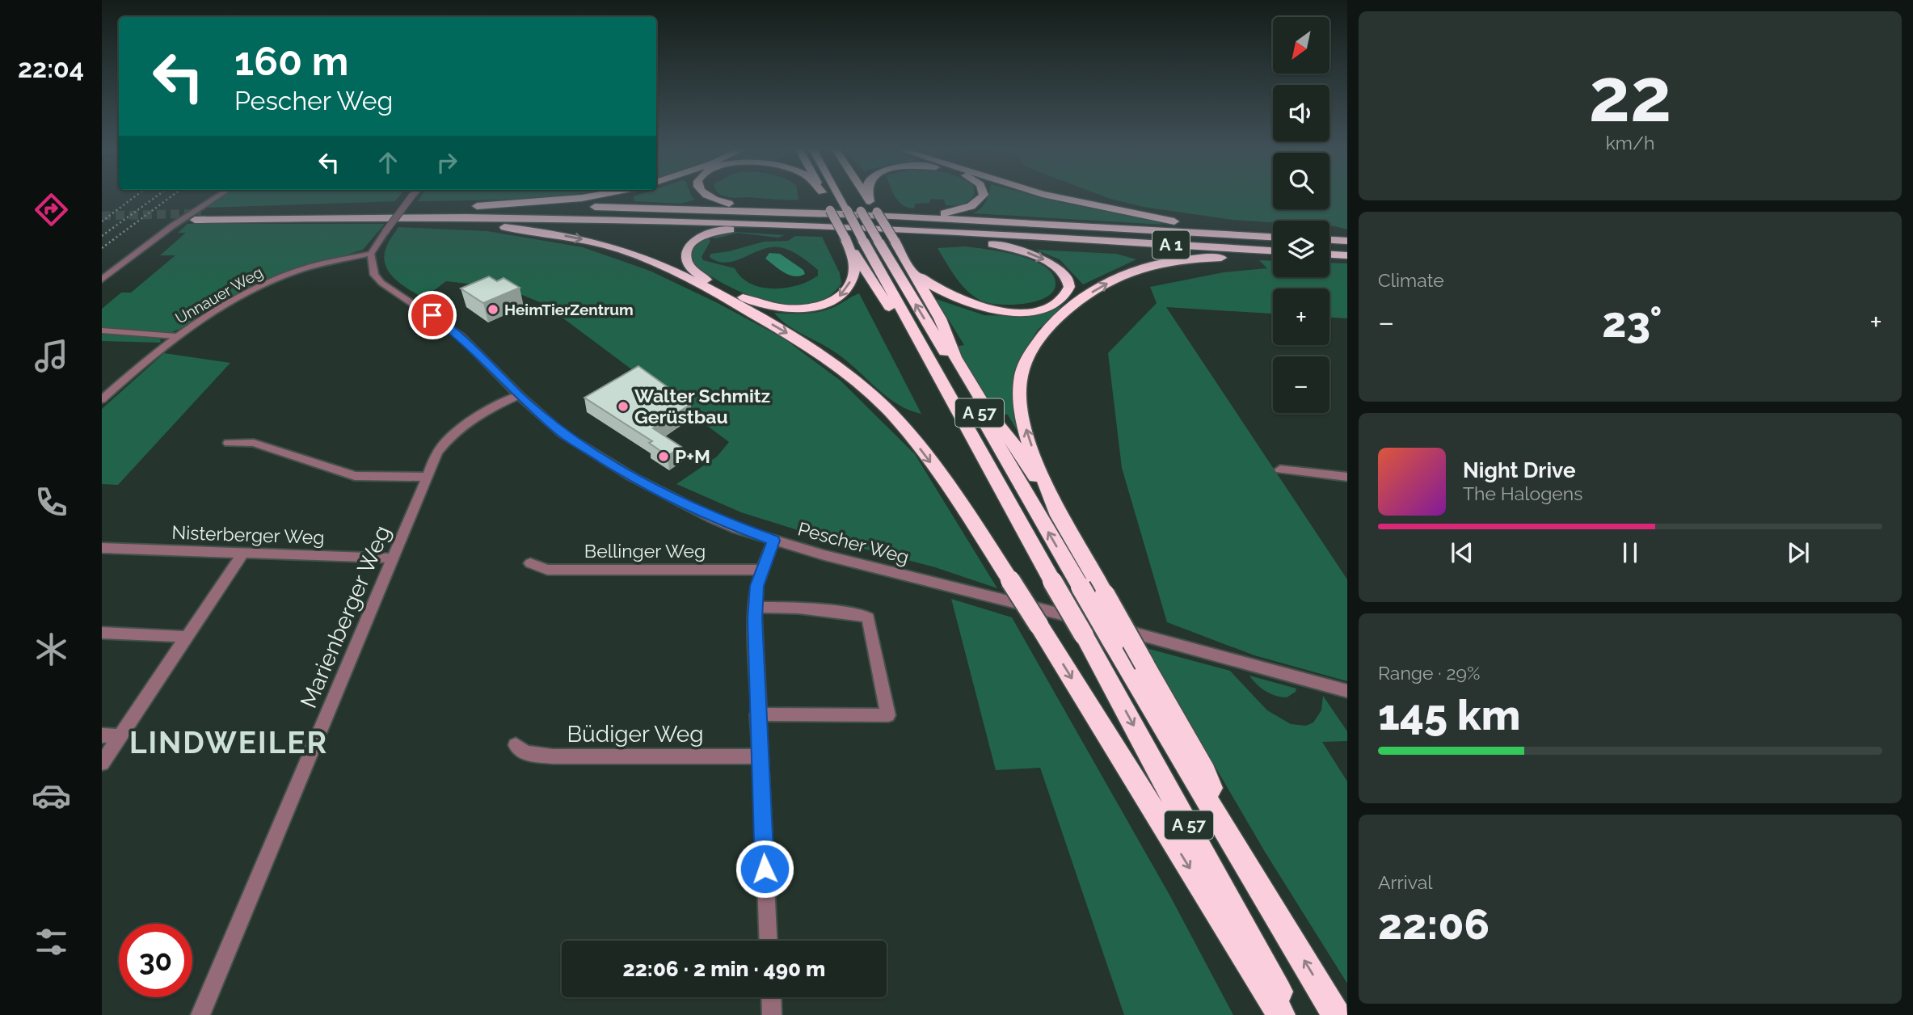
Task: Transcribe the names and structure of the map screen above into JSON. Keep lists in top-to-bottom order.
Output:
{
  "streets": {
    "highway": ["A 1", "A 57"],
    "street": [
      "Unnauer Weg",
      "Nisterberger Weg",
      "Pescher Weg",
      "Bellinger Weg",
      "Marienberger Weg",
      "Büdiger Weg"
    ]
  },
  "crossings": [
    ["Unnauer Weg", "Pescher Weg"],
    ["Nisterberger Weg", "Marienberger Weg"],
    ["Pescher Weg", "Marienberger Weg"]
  ],
  "districts": ["LINDWEILER"],
  "places": ["HeimTierZentrum", "Walter Schmitz Gerüstbau", "P+M"],
  "north": "bottom left",
  "page": {
    "tabs": "22:04",
    "tile": [
      ["22", "km/h"],
      "Climate",
      ["Range · 29%", "145 km"],
      ["Arrival", "22:06"]
    ],
    "map_buttons": ["+", "−"],
    "turn": ["160 m", "Pescher Weg"],
    "heat": ["−", "23°", "+"],
    "song": ["Night Drive", "The Halogens"],
    "limit": "30",
    "trip": "22:06 · 2 min · 490 m"
  }
}
